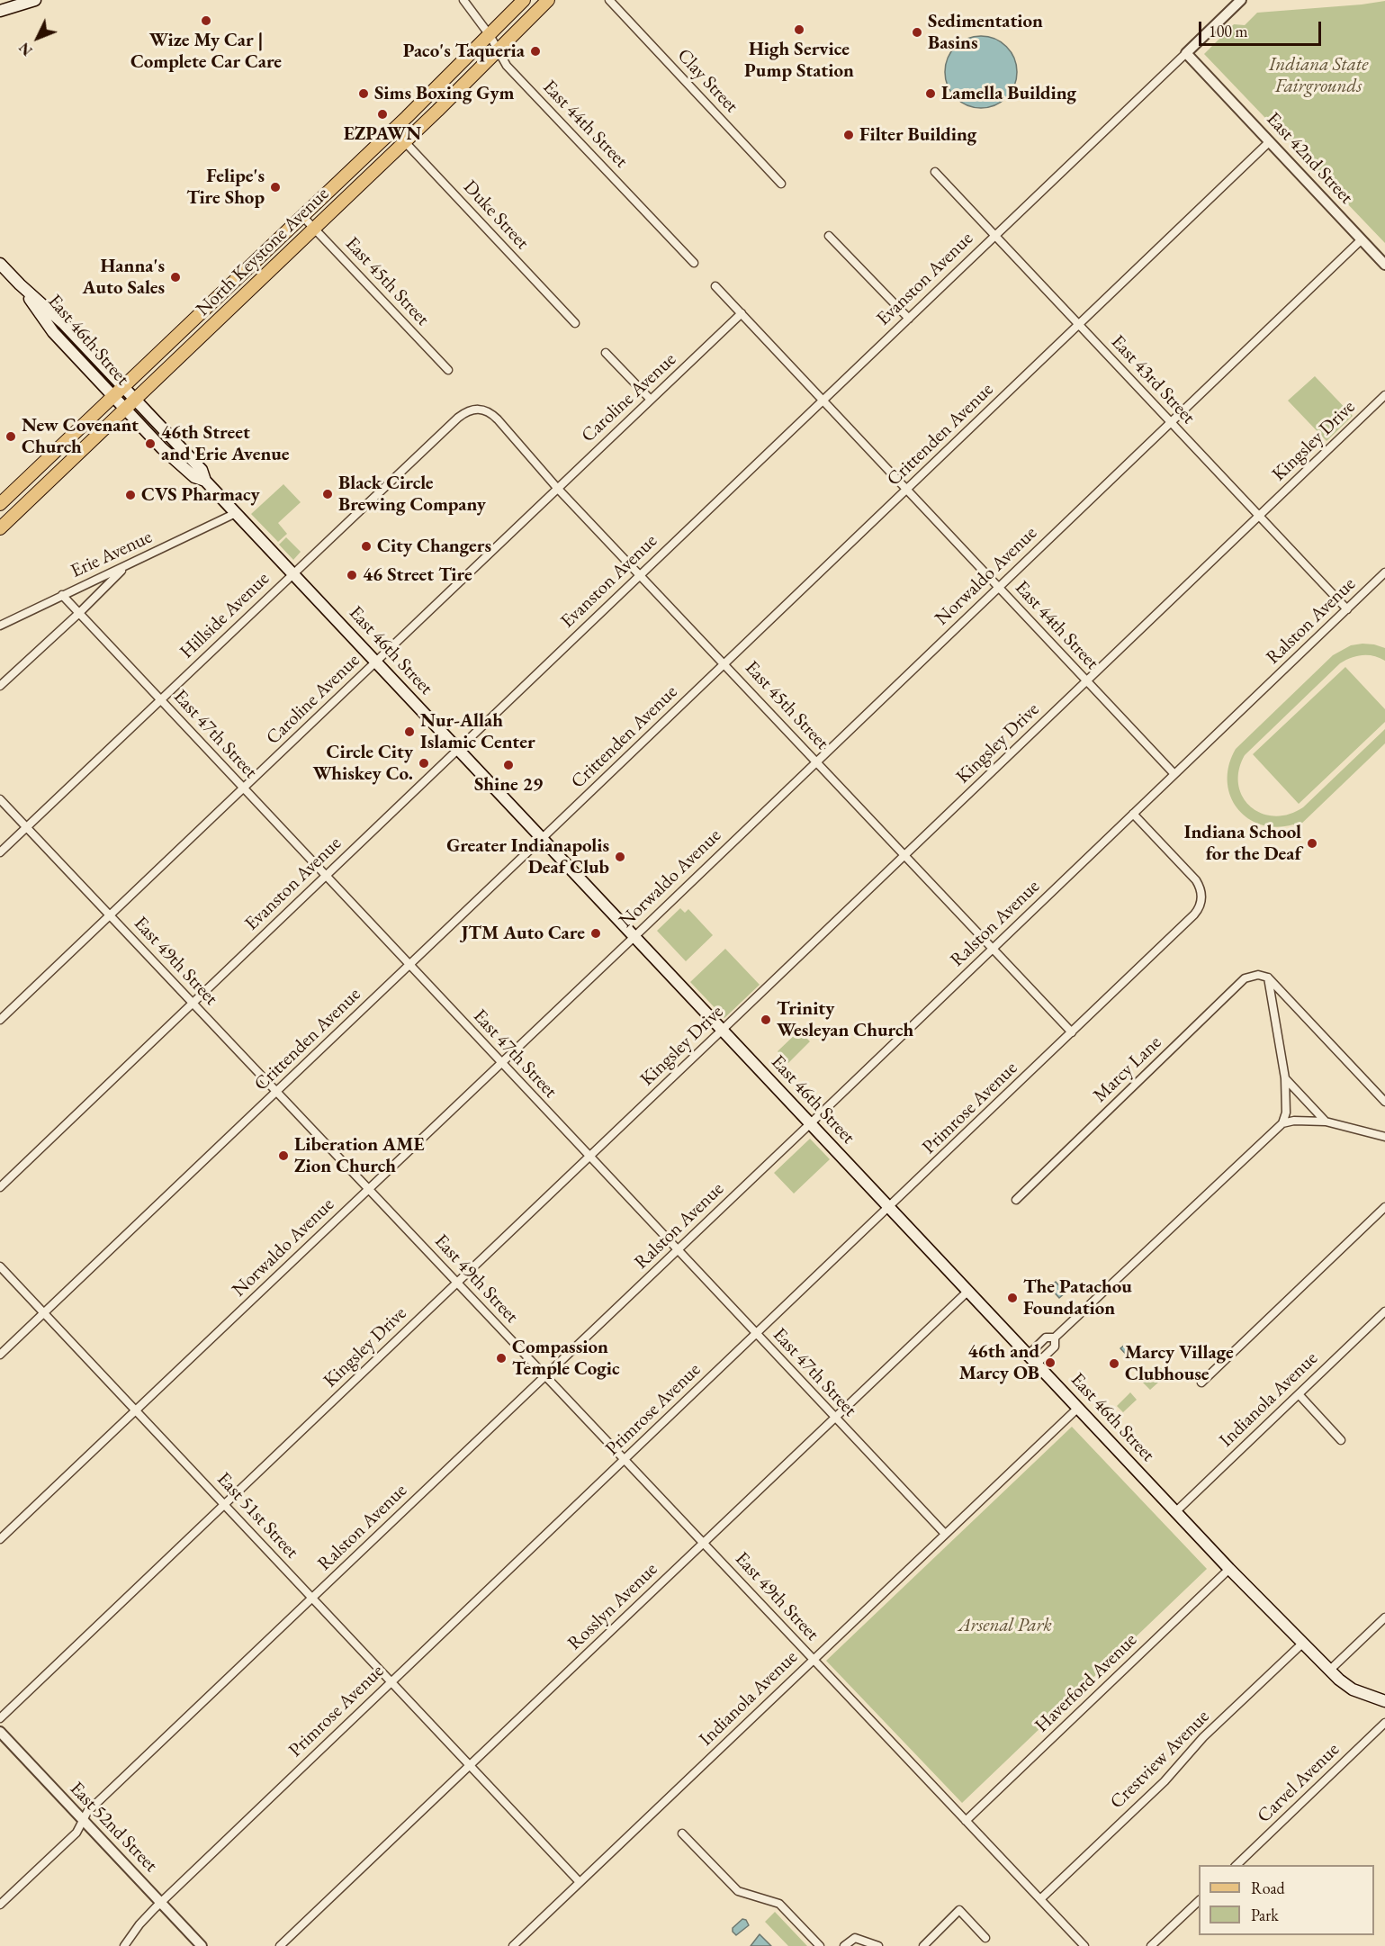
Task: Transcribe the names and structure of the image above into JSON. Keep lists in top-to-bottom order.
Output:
{
  "streets": {
    "main road": ["North Keystone Avenue", "East 46th Street"],
    "street": [
      "Clay Street",
      "East 44th Street",
      "East 42nd Street",
      "Duke Street",
      "Evanston Avenue",
      "East 45th Street",
      "East 43rd Street",
      "Caroline Avenue",
      "Crittenden Avenue",
      "Kingsley Drive",
      "Erie Avenue",
      "Norwaldo Avenue",
      "Hillside Avenue",
      "Ralston Avenue",
      "East 47th Street",
      "East 49th Street",
      "Marcy Lane",
      "Primrose Avenue",
      "Indianola Avenue",
      "East 51st Street",
      "Rosslyn Avenue",
      "Haverford Avenue",
      "Crestview Avenue",
      "Carvel Avenue",
      "East 52nd Street"
    ]
  },
  "crossings": [
    ["East 44th Street", "North Keystone Avenue"],
    ["East 44th Street", "Evanston Avenue"],
    ["East 44th Street", "Caroline Avenue"],
    ["East 44th Street", "Crittenden Avenue"],
    ["East 44th Street", "Kingsley Drive"],
    ["East 44th Street", "Norwaldo Avenue"],
    ["East 44th Street", "Ralston Avenue"],
    ["East 42nd Street", "Evanston Avenue"],
    ["East 42nd Street", "Crittenden Avenue"],
    ["East 42nd Street", "Norwaldo Avenue"],
    ["Duke Street", "North Keystone Avenue"],
    ["North Keystone Avenue", "East 45th Street"],
    ["North Keystone Avenue", "East 46th Street"],
    ["Evanston Avenue", "East 45th Street"],
    ["Evanston Avenue", "East 46th Street"],
    ["Evanston Avenue", "East 43rd Street"],
    ["Evanston Avenue", "East 47th Street"],
    ["Evanston Avenue", "East 49th Street"],
    ["East 45th Street", "Caroline Avenue"],
    ["East 45th Street", "Crittenden Avenue"],
    ["East 45th Street", "Kingsley Drive"],
    ["East 45th Street", "Norwaldo Avenue"],
    ["East 45th Street", "Hillside Avenue"],
    ["East 45th Street", "Ralston Avenue"],
    ["East 45th Street", "Primrose Avenue"],
    ["East 46th Street", "Caroline Avenue"],
    ["East 46th Street", "Crittenden Avenue"],
    ["East 46th Street", "Kingsley Drive"],
    ["East 46th Street", "Erie Avenue"],
    ["East 46th Street", "Norwaldo Avenue"],
    ["East 46th Street", "Hillside Avenue"],
    ["East 46th Street", "Ralston Avenue"],
    ["East 46th Street", "Primrose Avenue"],
    ["East 46th Street", "Indianola Avenue"],
    ["East 46th Street", "Rosslyn Avenue"],
    ["East 46th Street", "Haverford Avenue"],
    ["East 46th Street", "Crestview Avenue"],
    ["East 43rd Street", "Crittenden Avenue"],
    ["East 43rd Street", "Kingsley Drive"],
    ["East 43rd Street", "Norwaldo Avenue"],
    ["East 43rd Street", "Ralston Avenue"],
    ["Caroline Avenue", "East 47th Street"],
    ["Caroline Avenue", "East 49th Street"],
    ["Crittenden Avenue", "East 47th Street"],
    ["Crittenden Avenue", "East 49th Street"],
    ["Crittenden Avenue", "East 51st Street"],
    ["Kingsley Drive", "East 47th Street"],
    ["Kingsley Drive", "East 49th Street"],
    ["Kingsley Drive", "East 51st Street"],
    ["Erie Avenue", "East 47th Street"],
    ["Norwaldo Avenue", "East 47th Street"],
    ["Norwaldo Avenue", "East 49th Street"],
    ["Norwaldo Avenue", "East 51st Street"],
    ["Hillside Avenue", "East 47th Street"],
    ["Hillside Avenue", "East 49th Street"],
    ["Ralston Avenue", "East 47th Street"],
    ["Ralston Avenue", "East 49th Street"],
    ["Ralston Avenue", "Primrose Avenue"],
    ["Ralston Avenue", "East 51st Street"],
    ["Ralston Avenue", "East 52nd Street"],
    ["East 47th Street", "Primrose Avenue"],
    ["East 47th Street", "Indianola Avenue"],
    ["East 47th Street", "Rosslyn Avenue"],
    ["East 49th Street", "Primrose Avenue"],
    ["East 49th Street", "Indianola Avenue"],
    ["East 49th Street", "Rosslyn Avenue"],
    ["East 49th Street", "Haverford Avenue"],
    ["East 49th Street", "Crestview Avenue"],
    ["Primrose Avenue", "East 51st Street"],
    ["Primrose Avenue", "East 52nd Street"],
    ["Indianola Avenue", "East 51st Street"],
    ["East 51st Street", "Rosslyn Avenue"]
  ],
  "parks": ["Indiana State Fairgrounds", "Arsenal Park"],
  "places": [
    "Wize My Car | Complete Car Care",
    "High Service Pump Station",
    "Sedimentation Basins",
    "Paco's Taqueria",
    "Sims Boxing Gym",
    "Lamella Building",
    "EZPAWN",
    "Filter Building",
    "Felipe's Tire Shop",
    "Hanna's Auto Sales",
    "New Covenant Church",
    "46th Street and Erie Avenue",
    "Black Circle Brewing Company",
    "CVS Pharmacy",
    "City Changers",
    "46 Street Tire",
    "Nur-Allah Islamic Center",
    "Circle City Whiskey Co.",
    "Shine 29",
    "Indiana School for the Deaf",
    "Greater Indianapolis Deaf Club",
    "JTM Auto Care",
    "Trinity Wesleyan Church",
    "Liberation AME Zion Church",
    "The Patachou Foundation",
    "Compassion Temple Cogic",
    "46th and Marcy OB",
    "Marcy Village Clubhouse"
  ],
  "legend": ["Road", "Park"],
  "scale_bar": "100 m",
  "north": "bottom left"
}
